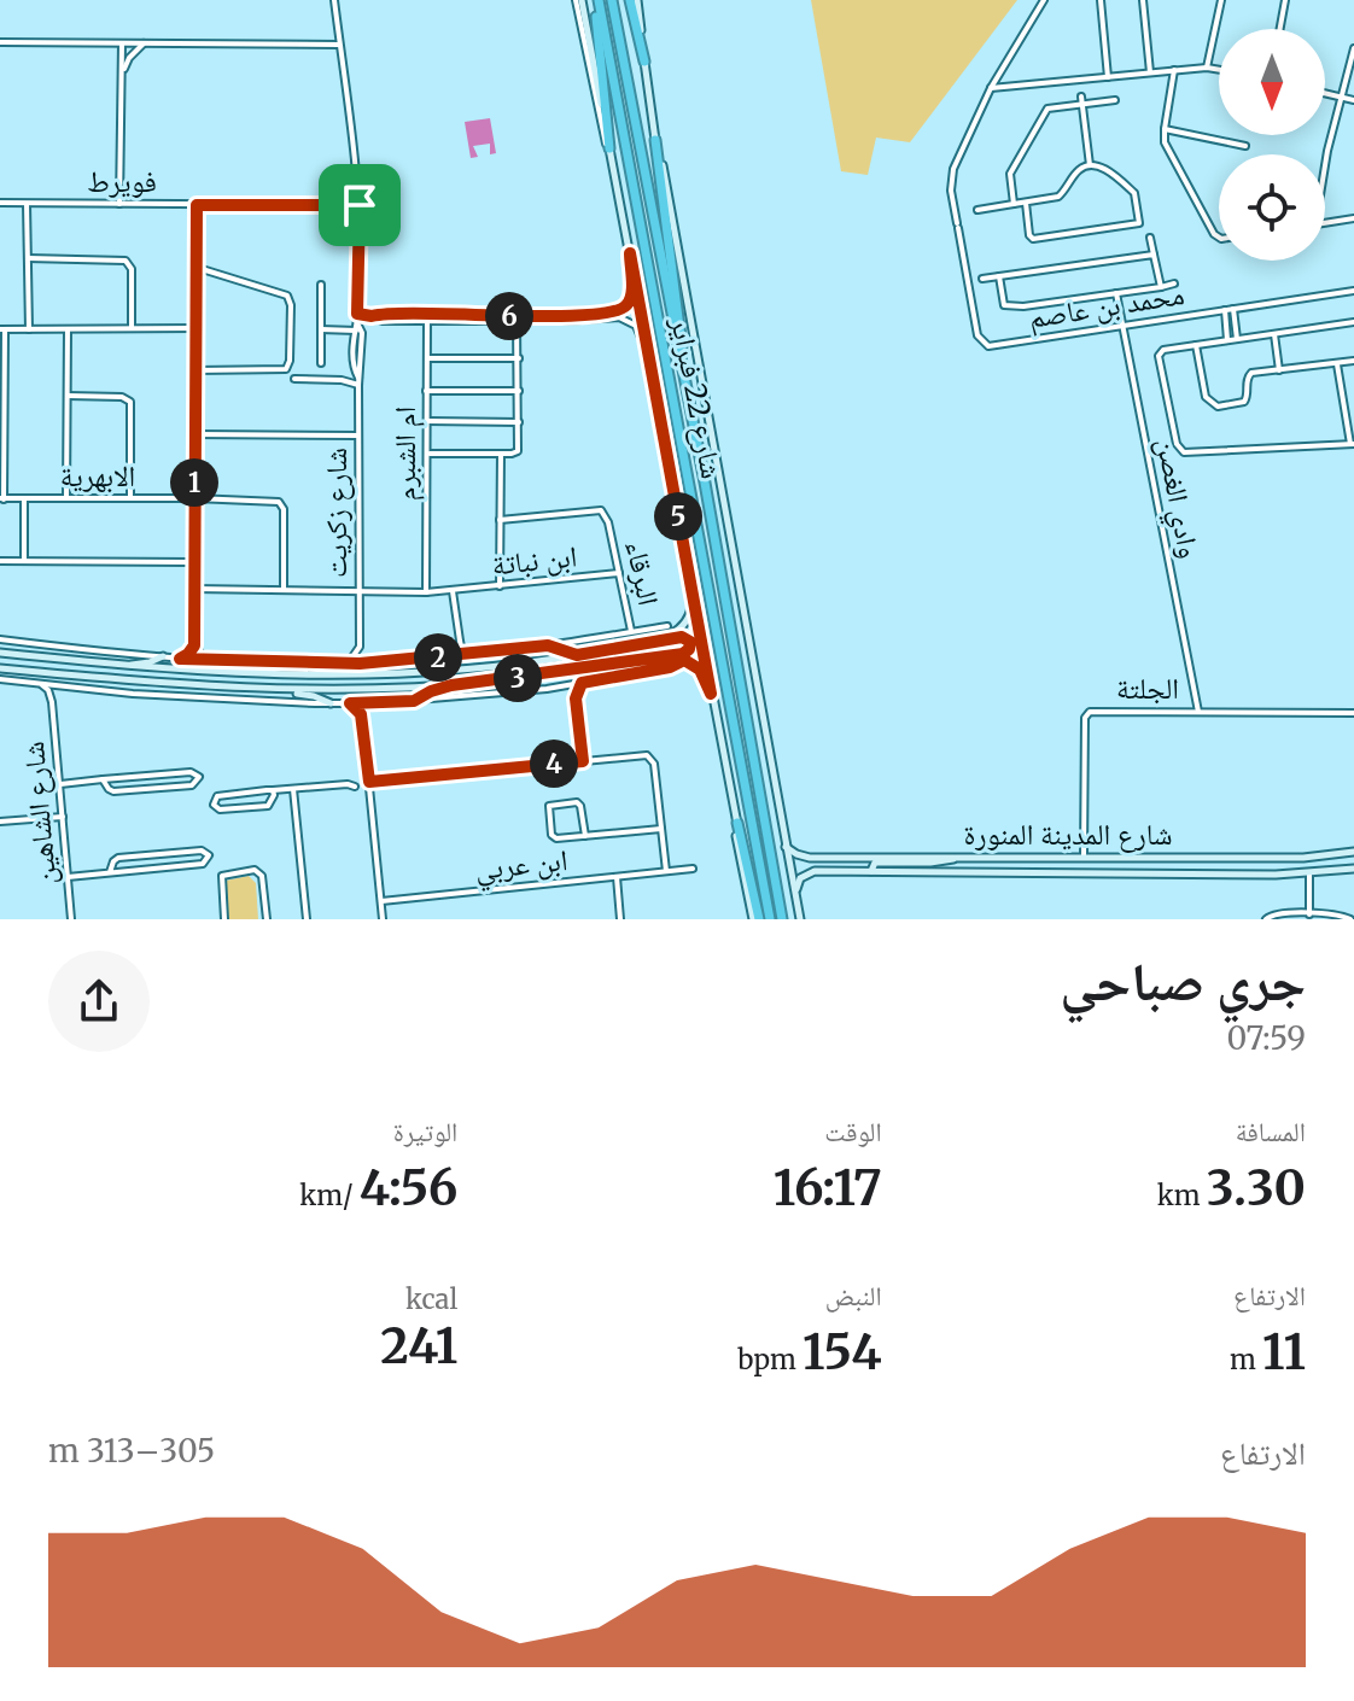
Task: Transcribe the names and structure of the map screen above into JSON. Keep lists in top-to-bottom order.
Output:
{
  "streets": {
    "highway": ["شارع 22 فبراير"],
    "main road": ["شارع المدينة المنورة"],
    "street": [
      "فويرط",
      "محمد بن عاصم",
      "ام الشبرم",
      "الابهرية",
      "وادي الغصن",
      "شارع زكريت",
      "ابن نباتة",
      "البرقاء",
      "الجلتة",
      "شارع الشاهين",
      "ابن عربي"
    ]
  },
  "crossings": [
    ["فويرط", "شارع زكريت"],
    ["محمد بن عاصم", "وادي الغصن"],
    ["شارع 22 فبراير", "شارع المدينة المنورة"],
    ["ام الشبرم", "ابن نباتة"],
    ["الابهرية", "ابن نباتة"],
    ["وادي الغصن", "الجلتة"],
    ["شارع زكريت", "ابن نباتة"],
    ["ابن نباتة", "البرقاء"],
    ["الجلتة", "شارع المدينة المنورة"]
  ],
  "north": "bottom",
  "page": {
    "pins": [
      "6",
      "1",
      "5",
      "2",
      "3",
      "4"
    ],
    "heading": ["جري صباحي", "07:59"],
    "stats": [
      ["المسافة", "3.30 km"],
      ["الوقت", "16:17"],
      ["الوتيرة", "4:56 /km"],
      ["الارتفاع", "11 m"],
      ["النبض", "154 bpm"],
      ["kcal", "241"]
    ],
    "chart": ["الارتفاع", "305–313 m"]
  }
}
